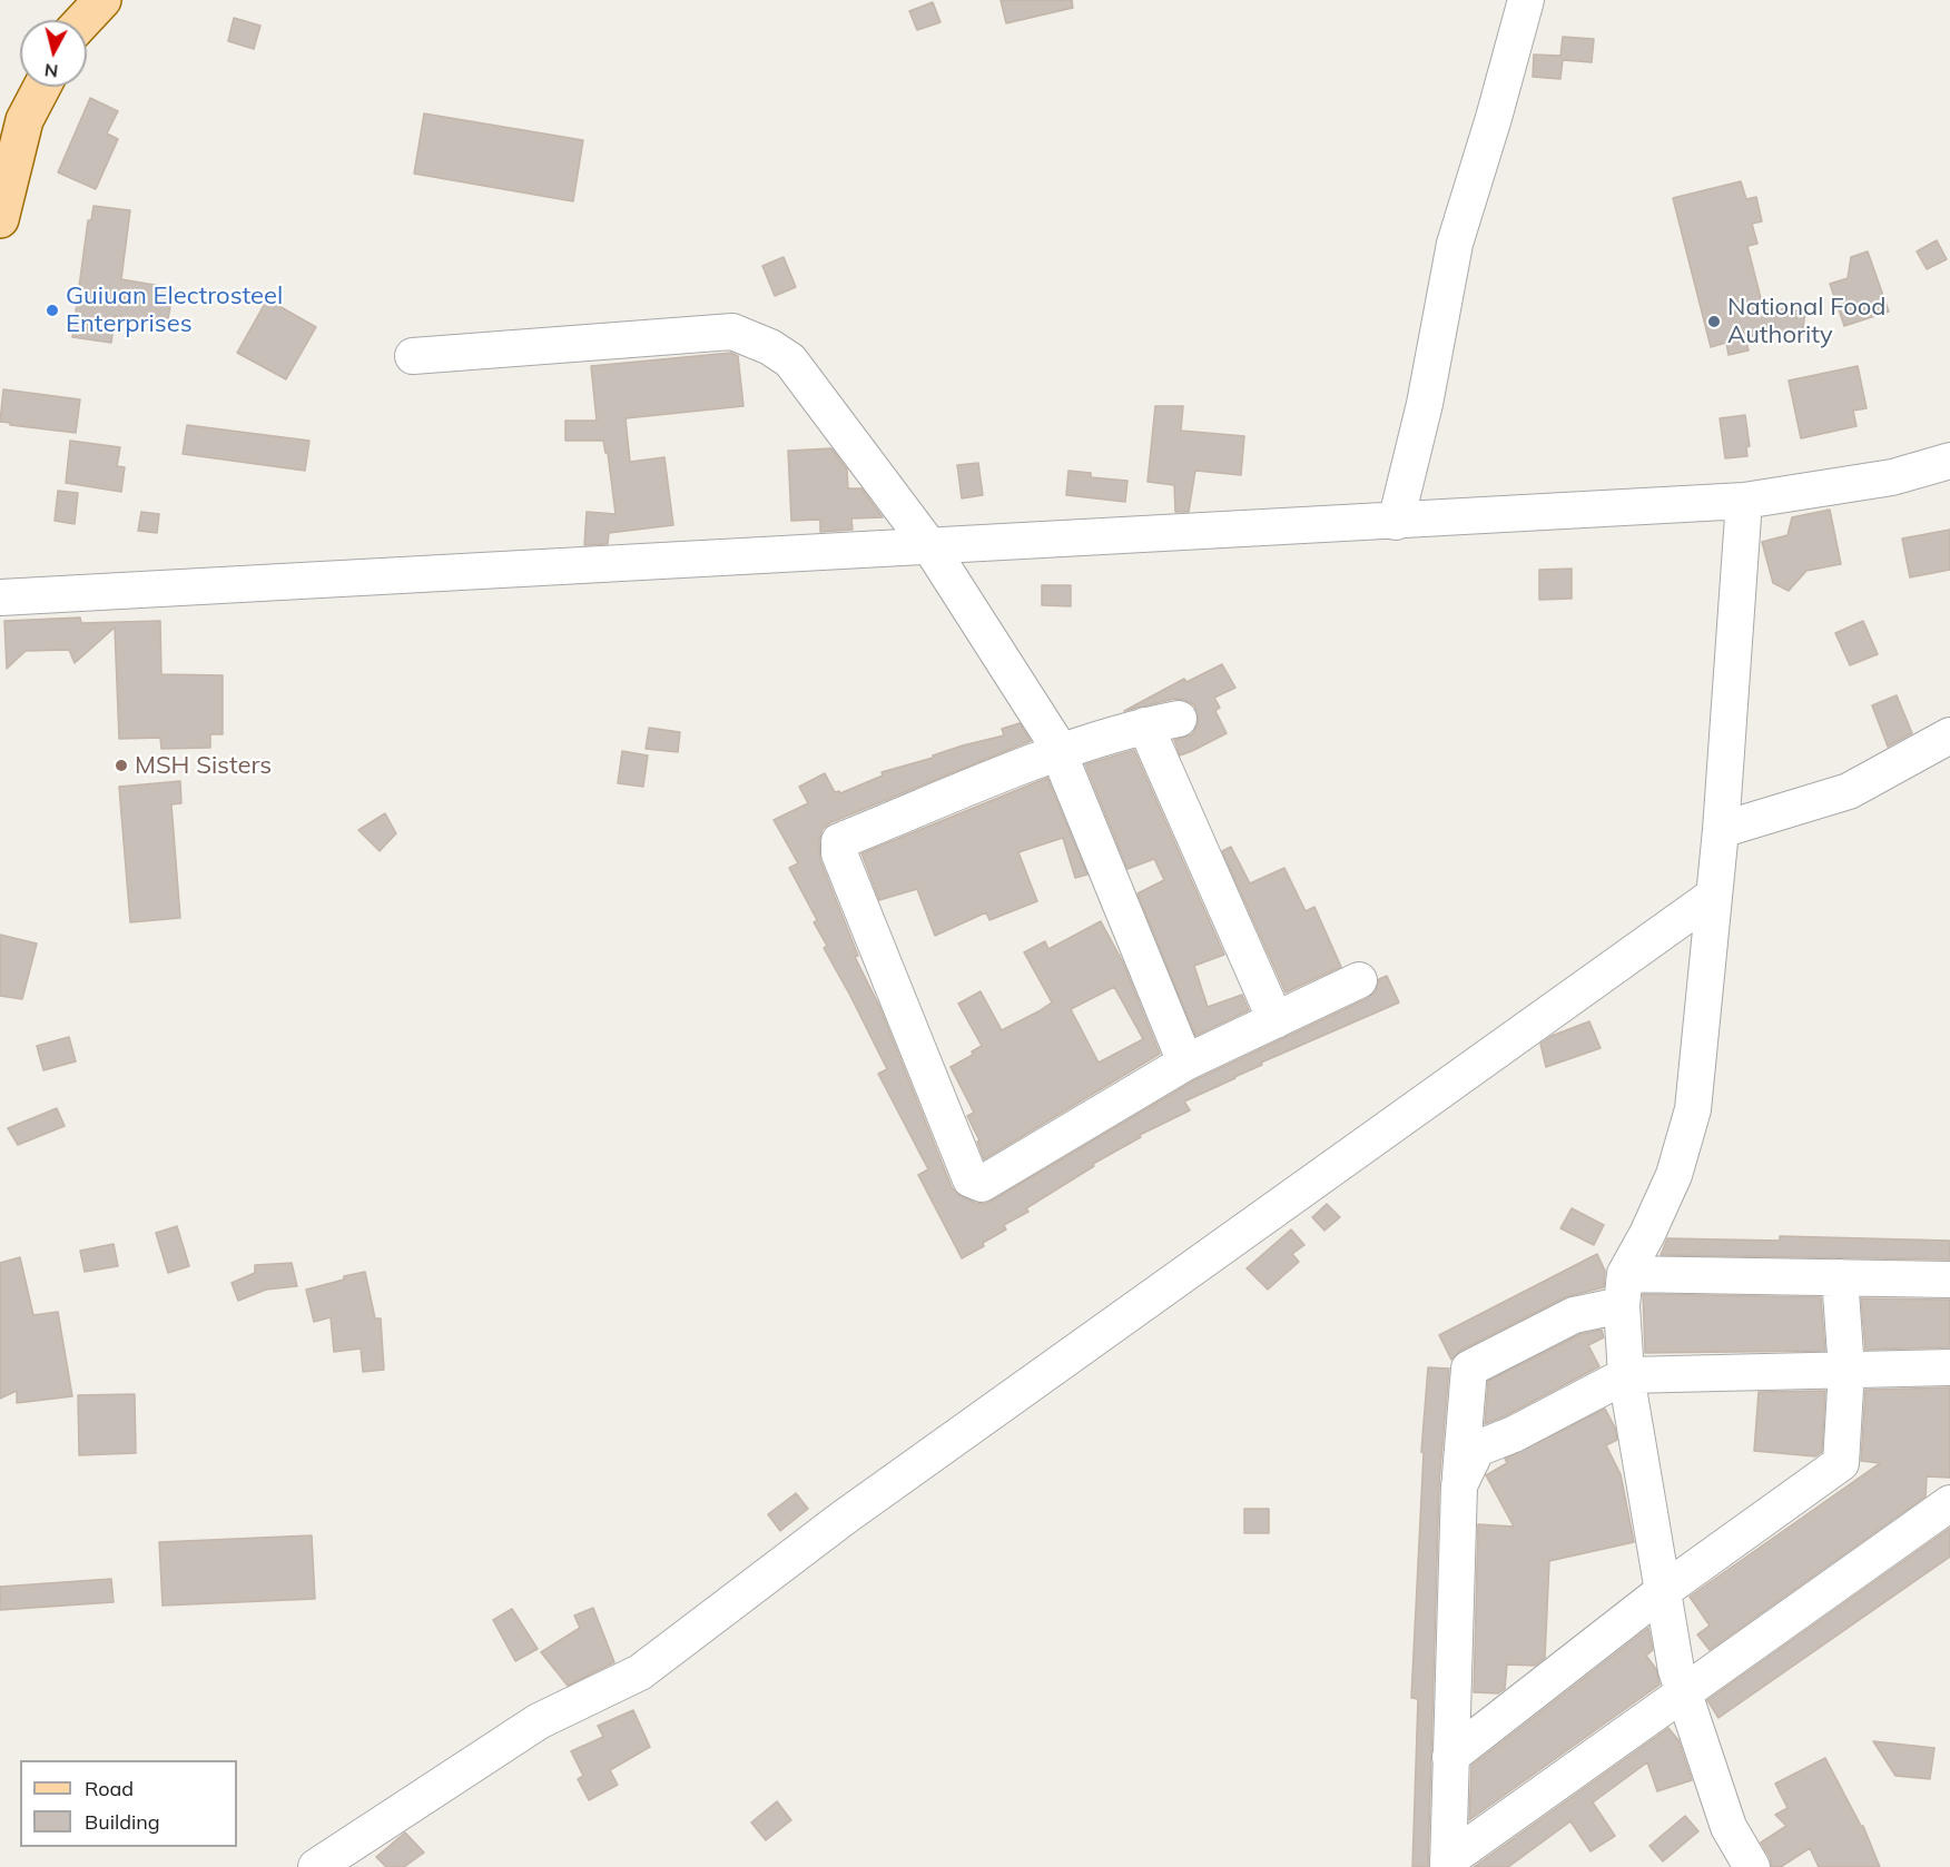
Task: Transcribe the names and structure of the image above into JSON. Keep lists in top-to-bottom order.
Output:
{
  "places": ["Guiuan Electrosteel Enterprises", "National Food Authority", "MSH Sisters"],
  "legend": ["Road", "Building"],
  "north": "bottom"
}
